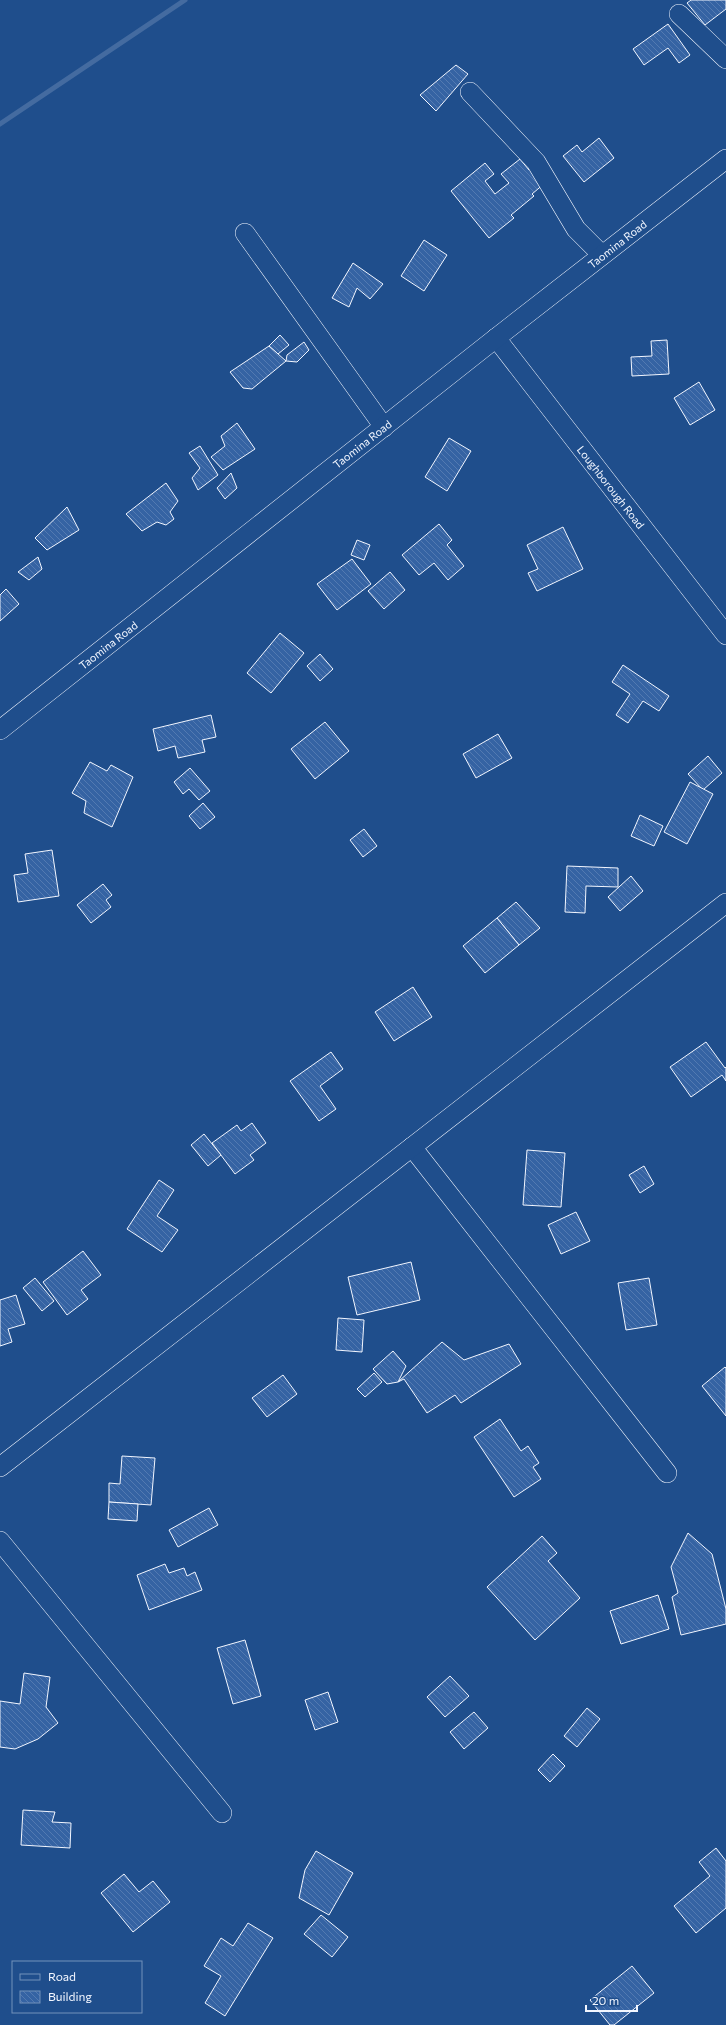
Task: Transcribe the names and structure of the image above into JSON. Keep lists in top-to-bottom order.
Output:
{
  "streets": {
    "street": ["Taomina Road", "Loughborough Road"]
  },
  "crossings": [
    ["Taomina Road", "Loughborough Road"]
  ],
  "legend": ["Road", "Building"],
  "scale_bar": "20 m"
}
